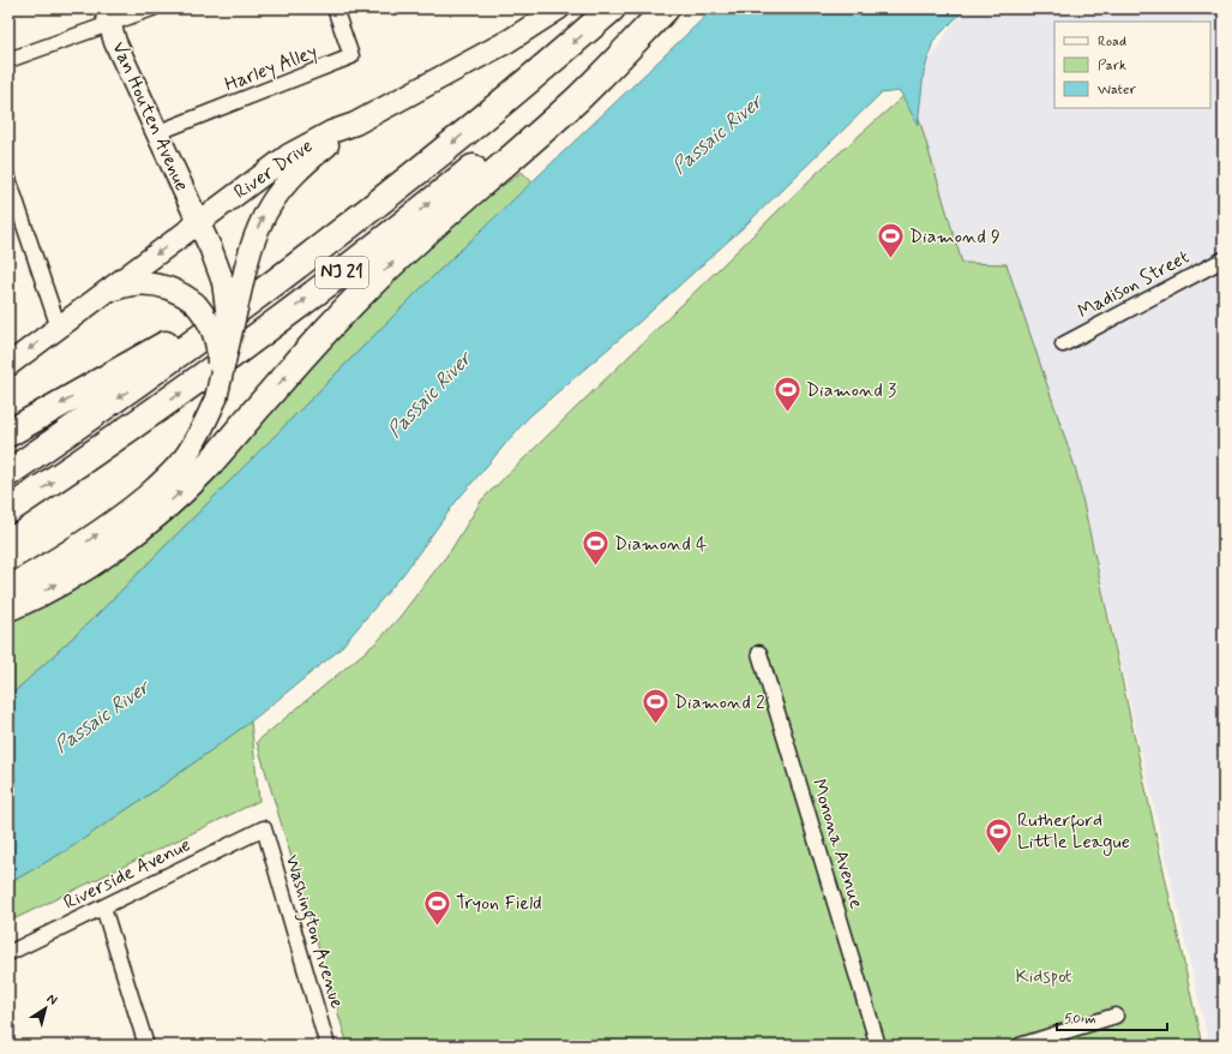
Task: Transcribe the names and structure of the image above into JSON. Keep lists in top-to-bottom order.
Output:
{
  "streets": {
    "highway": ["NJ 21"],
    "main road": ["Van Houten Avenue", "River Drive"],
    "street": [
      "Harley Alley",
      "Madison Street",
      "Monona Avenue",
      "Riverside Avenue",
      "Washington Avenue"
    ]
  },
  "crossings": [
    ["Harley Alley", "Van Houten Avenue"],
    ["Van Houten Avenue", "River Drive"],
    ["Riverside Avenue", "Washington Avenue"]
  ],
  "water": ["Passaic River"],
  "parks": ["Kidspot"],
  "places": {
    "sports": [
      "Diamond 9",
      "Diamond 3",
      "Diamond 4",
      "Diamond 2",
      "Rutherford Little League",
      "Tryon Field"
    ]
  },
  "legend": ["Road", "Park", "Water"],
  "scale_bar": "50 m",
  "north": "top right"
}
